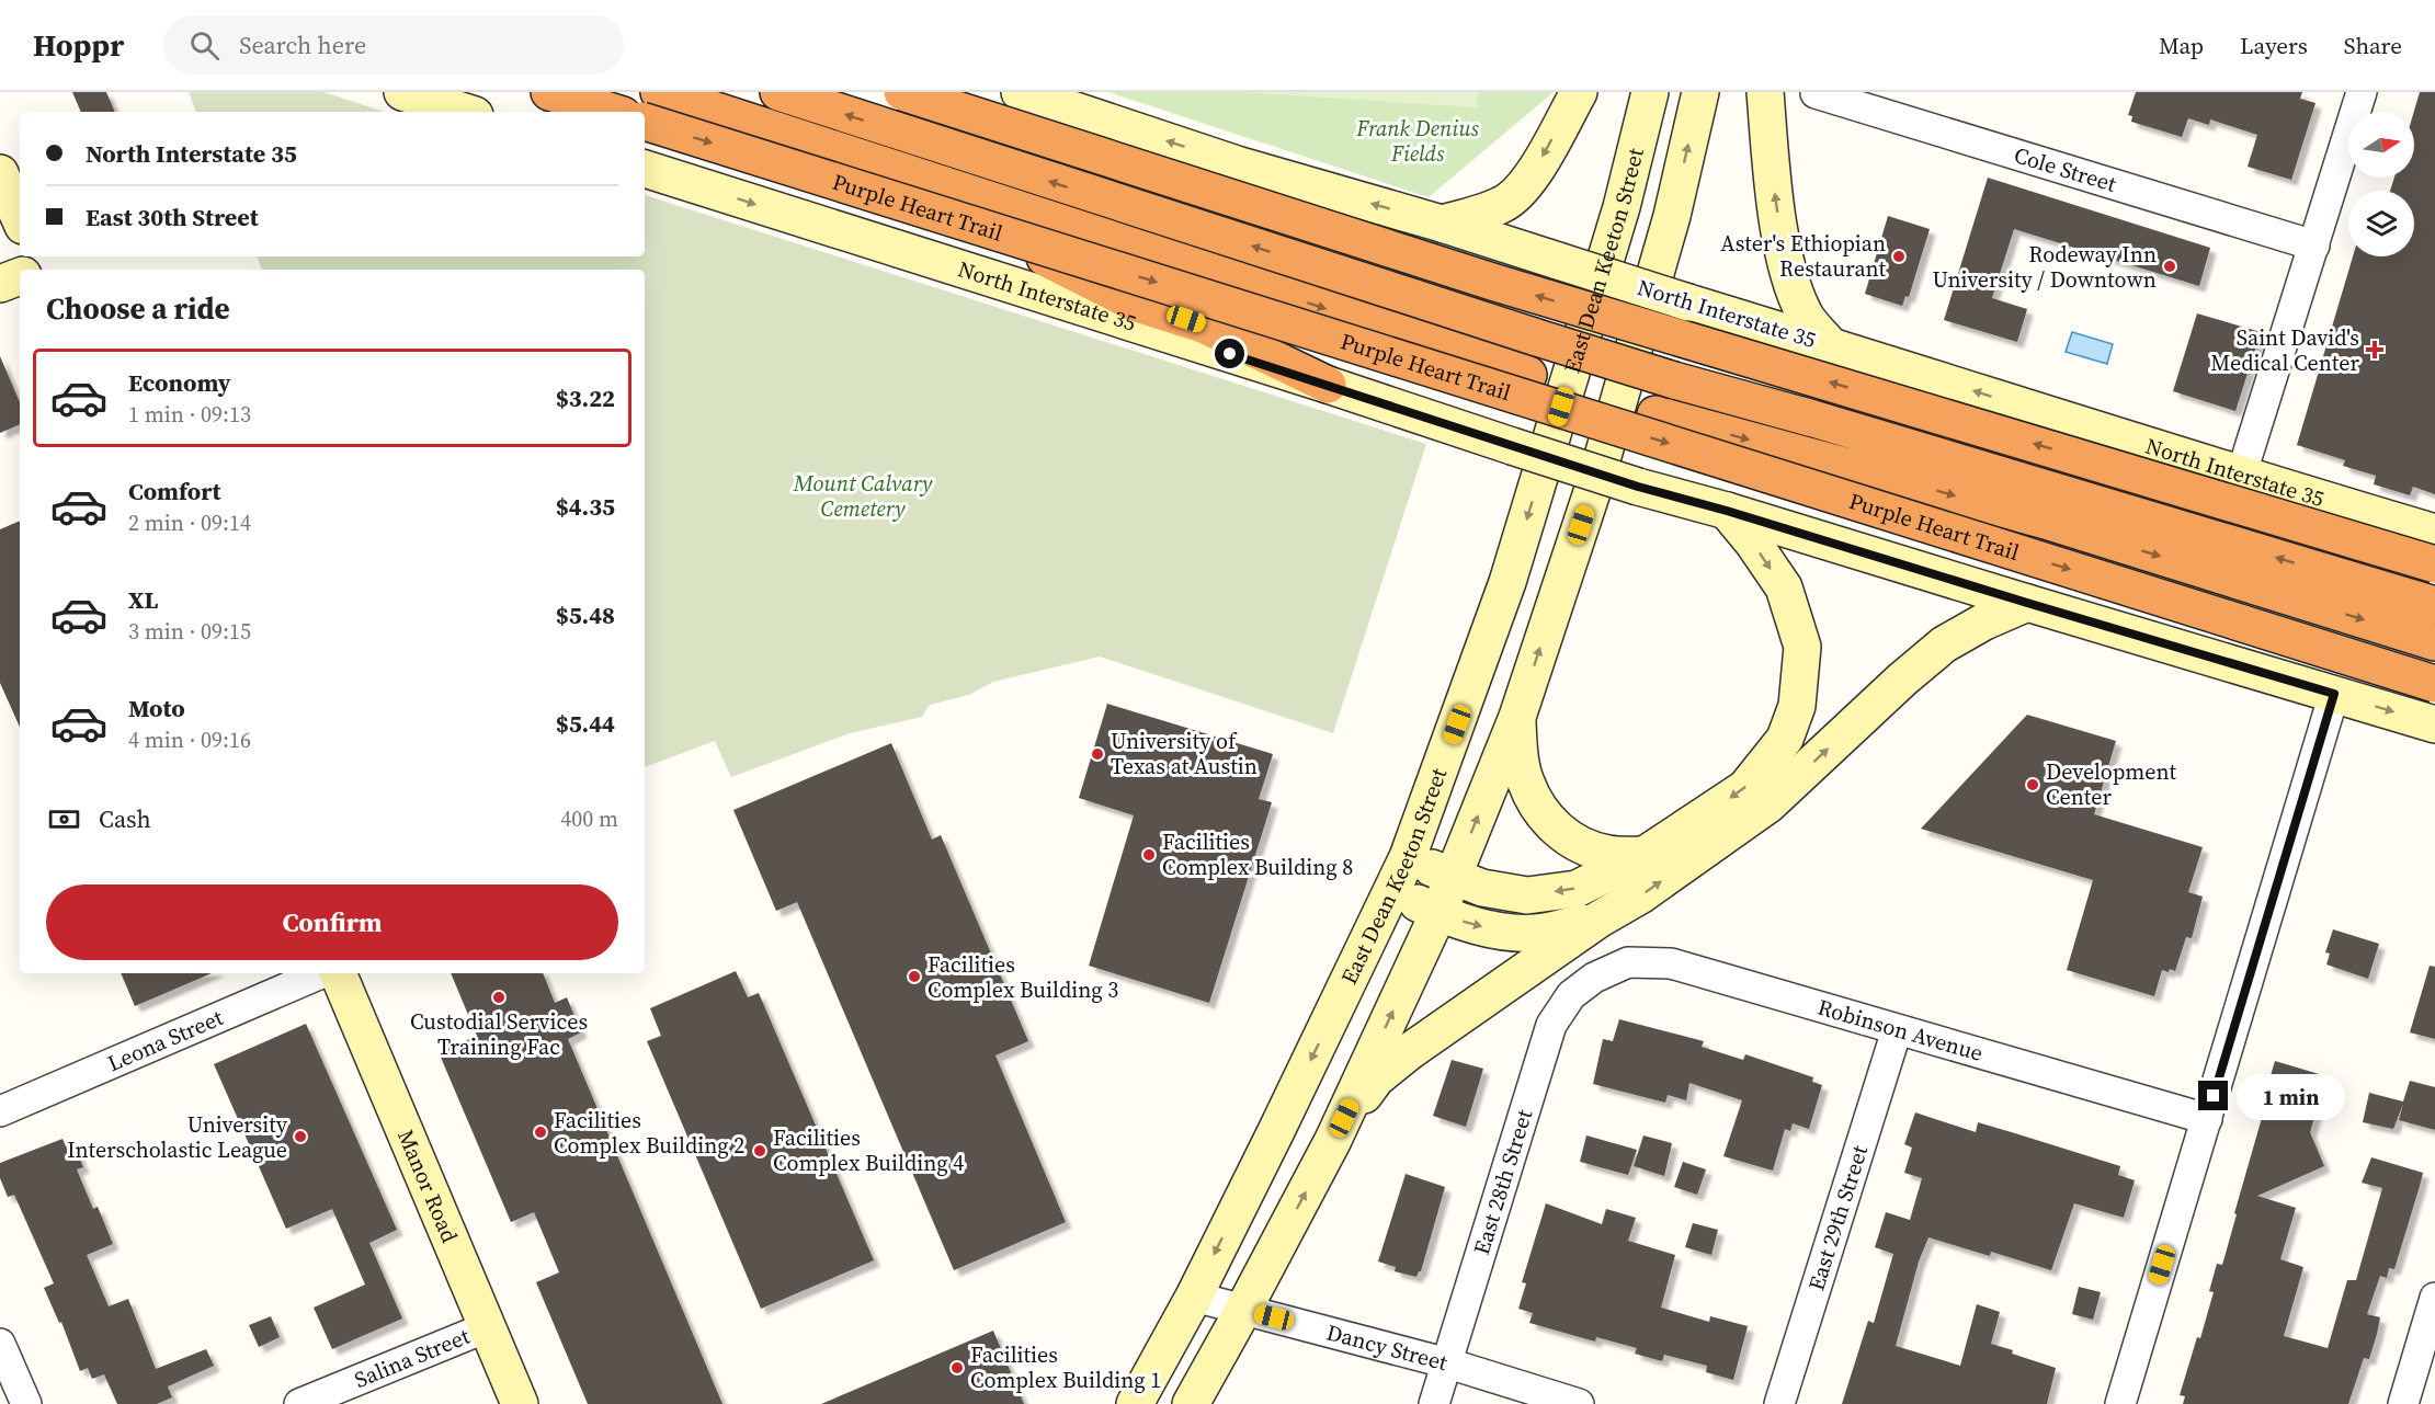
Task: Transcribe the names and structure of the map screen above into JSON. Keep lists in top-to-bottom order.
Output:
{
  "streets": {
    "highway": ["Purple Heart Trail"],
    "main road": ["East Dean Keeton Street", "North Interstate 35", "Manor Road"],
    "street": [
      "Cole Street",
      "Robinson Avenue",
      "Leona Street",
      "East 28th Street",
      "East 29th Street",
      "Dancy Street",
      "Salina Street"
    ]
  },
  "crossings": [
    ["East Dean Keeton Street", "Dancy Street"],
    ["Robinson Avenue", "East 28th Street"],
    ["Robinson Avenue", "East 29th Street"],
    ["East 28th Street", "Dancy Street"],
    ["Manor Road", "Salina Street"]
  ],
  "parks": ["Frank Denius Fields", "Mount Calvary Cemetery"],
  "places": {
    "other": [
      "Aster's Ethiopian Restaurant",
      "Rodeway Inn University / Downtown",
      "University of Texas at Austin",
      "Development Center",
      "Facilities Complex Building 8",
      "Facilities Complex Building 3",
      "Custodial Services Training Fac",
      "Facilities Complex Building 2",
      "University Interscholastic League",
      "Facilities Complex Building 4",
      "Facilities Complex Building 1"
    ],
    "health": ["Saint David's Medical Center"]
  },
  "north": "right",
  "page": {
    "header": "Hoppr",
    "search": "Search here",
    "nav": ["Map", "Layers", "Share"],
    "banner": ["North Interstate 35", "East 30th Street"],
    "heading": "Choose a ride",
    "list": [
      {
        "name": "Economy",
        "note": "1 min · 09:13",
        "value": "$3.22"
      },
      {
        "name": "Comfort",
        "note": "2 min · 09:14",
        "value": "$4.35"
      },
      {
        "name": "XL",
        "note": "3 min · 09:15",
        "value": "$5.48"
      },
      {
        "name": "Moto",
        "note": "4 min · 09:16",
        "value": "$5.44"
      }
    ],
    "pay": ["Cash", "400 m"],
    "buttons": "Confirm",
    "bubble": "1 min"
  }
}
